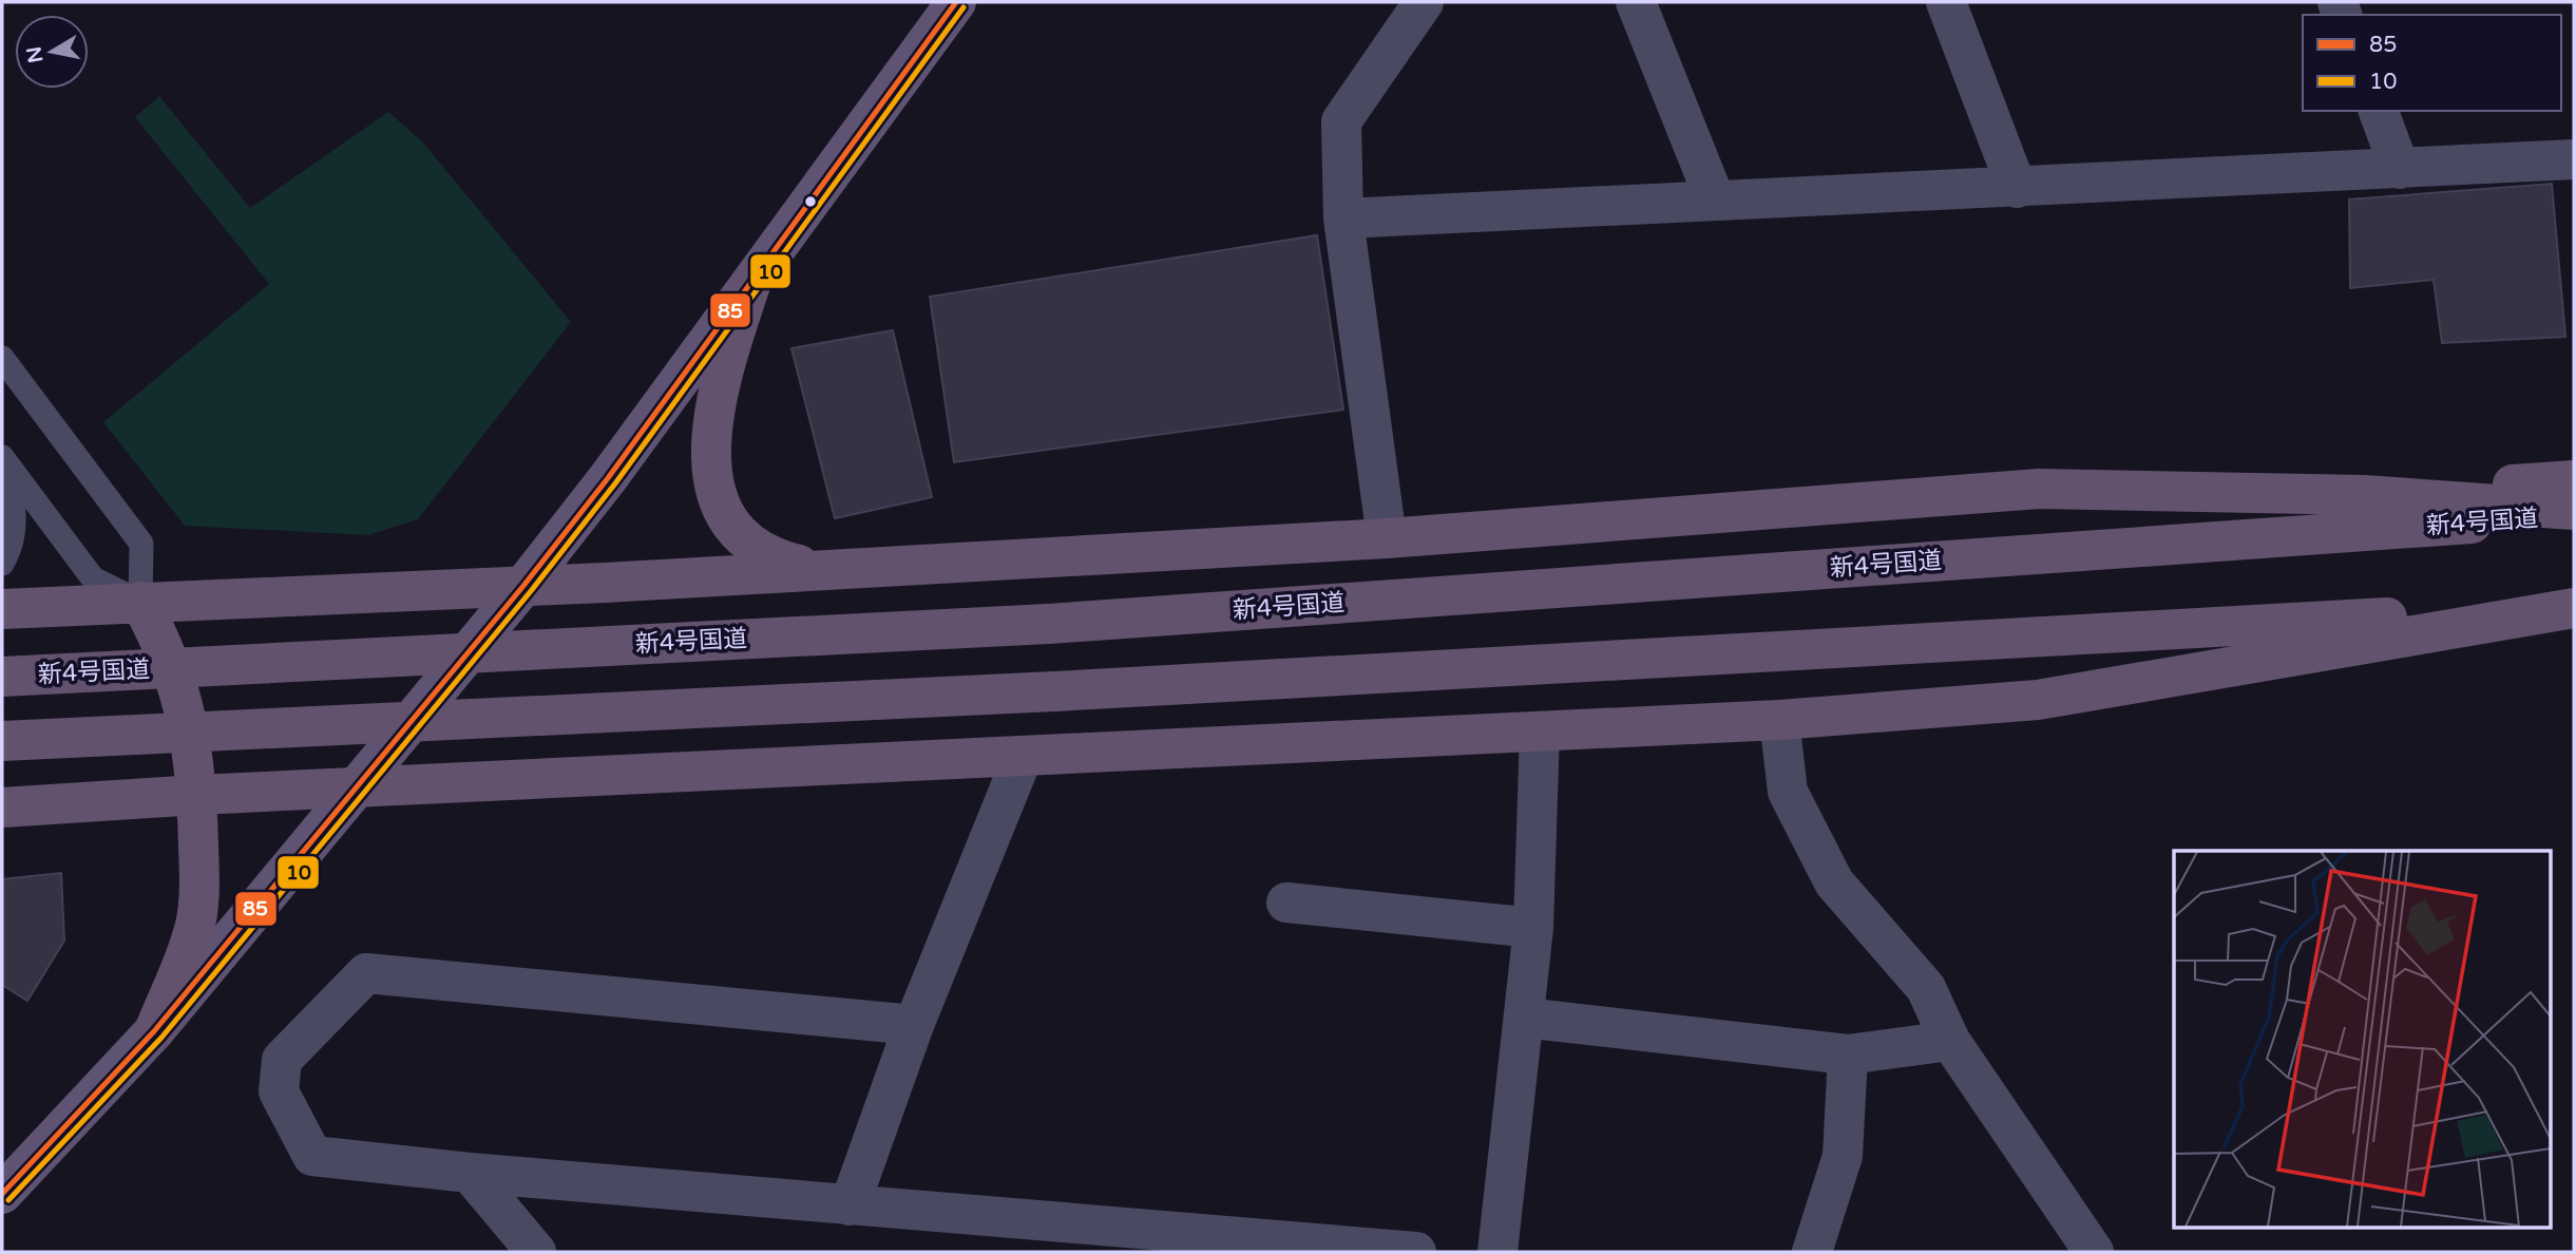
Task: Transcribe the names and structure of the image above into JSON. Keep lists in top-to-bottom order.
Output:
{
  "streets": {
    "highway": ["新4号国道"]
  },
  "lines": ["transit line 85", "transit line 10"],
  "legend": ["85", "10"],
  "north": "left"
}
